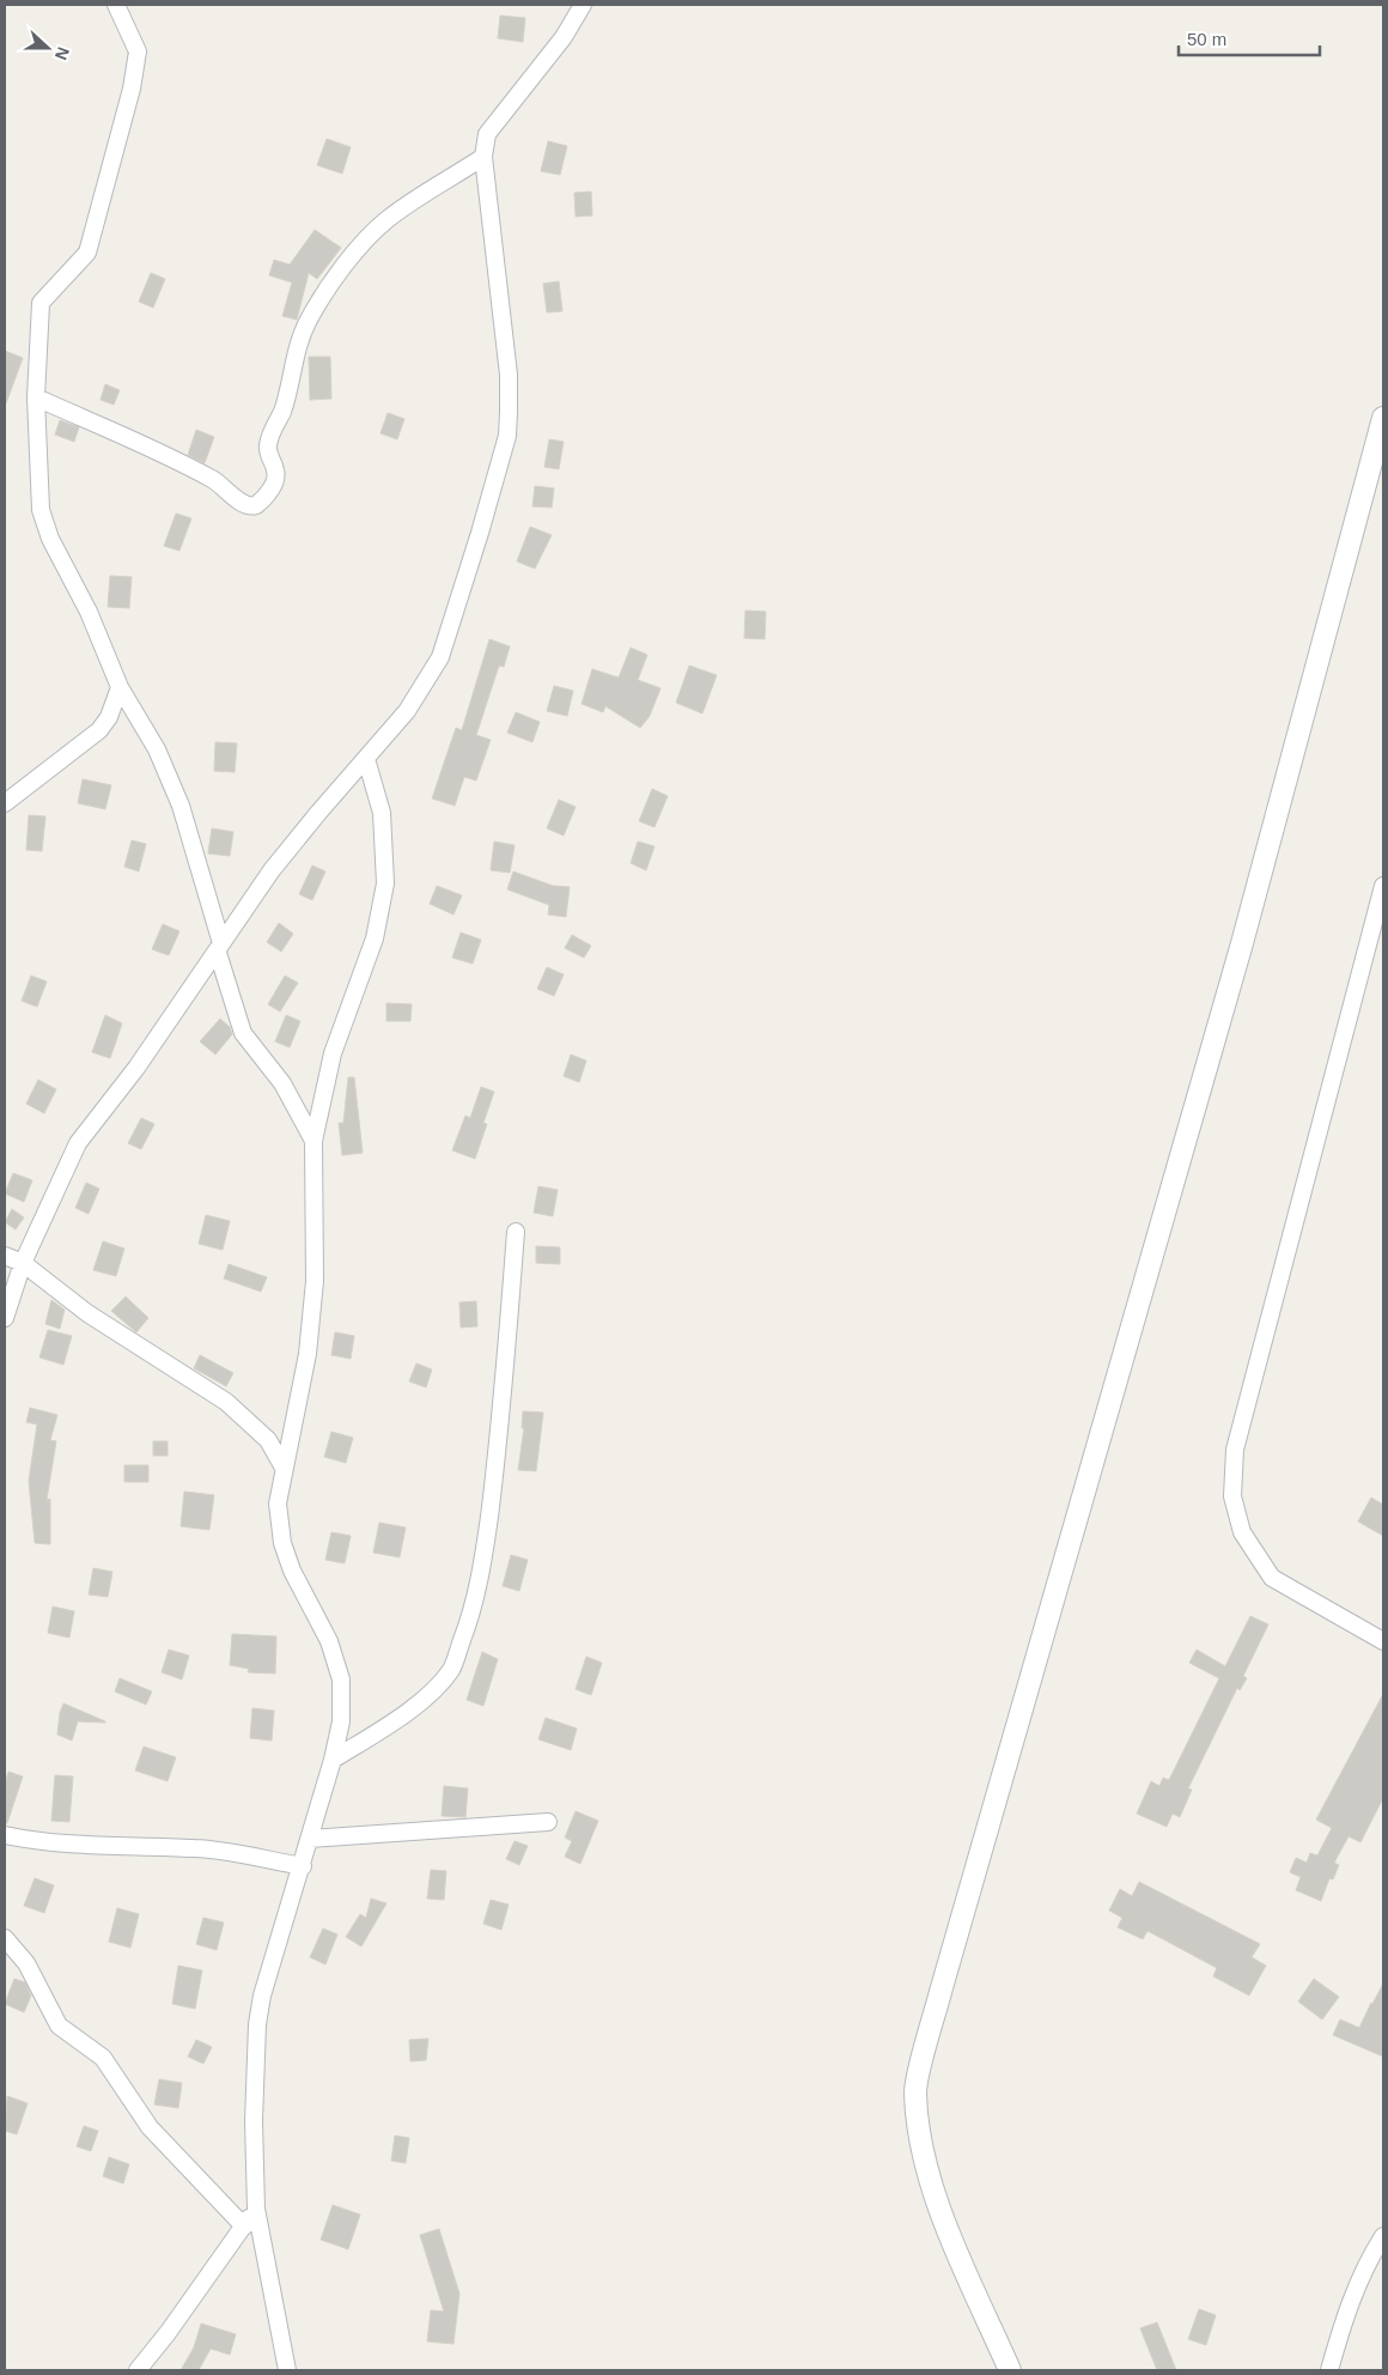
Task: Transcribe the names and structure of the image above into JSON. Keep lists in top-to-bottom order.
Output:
{
  "scale_bar": "50 m",
  "north": "right"
}
